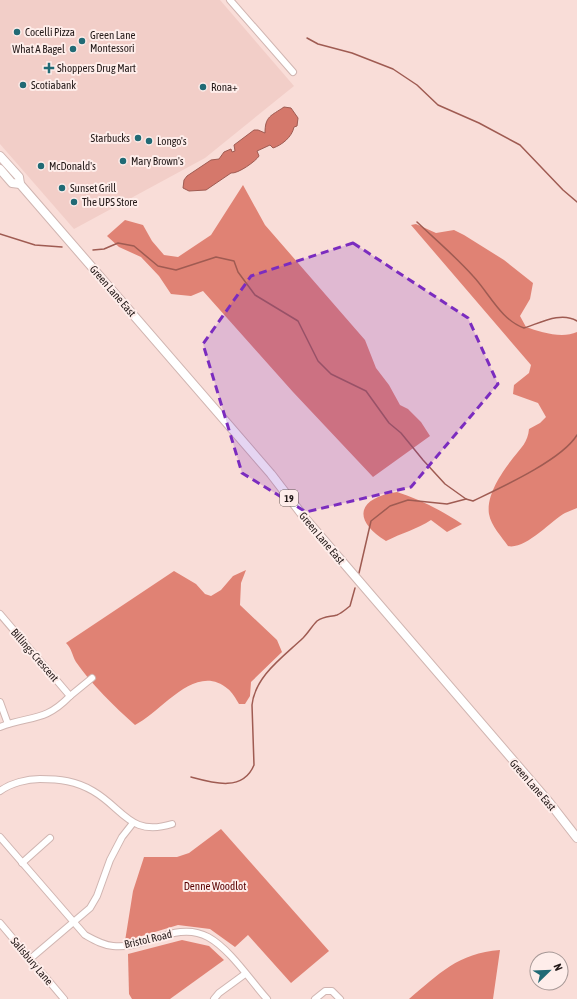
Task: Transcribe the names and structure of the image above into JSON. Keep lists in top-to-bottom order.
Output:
{
  "streets": {
    "main road": ["Green Lane East", "19"],
    "street": ["Billings Crescent", "Bristol Road", "Salisbury Lane"]
  },
  "parks": ["Denne Woodlot"],
  "places": {
    "other": [
      "Cocelli Pizza",
      "Green Lane Montessori",
      "What A Bagel",
      "Scotiabank",
      "Rona+",
      "Starbucks",
      "Longo's",
      "Mary Brown's",
      "McDonald's",
      "Sunset Grill",
      "The UPS Store"
    ],
    "health": ["Shoppers Drug Mart"]
  },
  "north": "top right"
}
